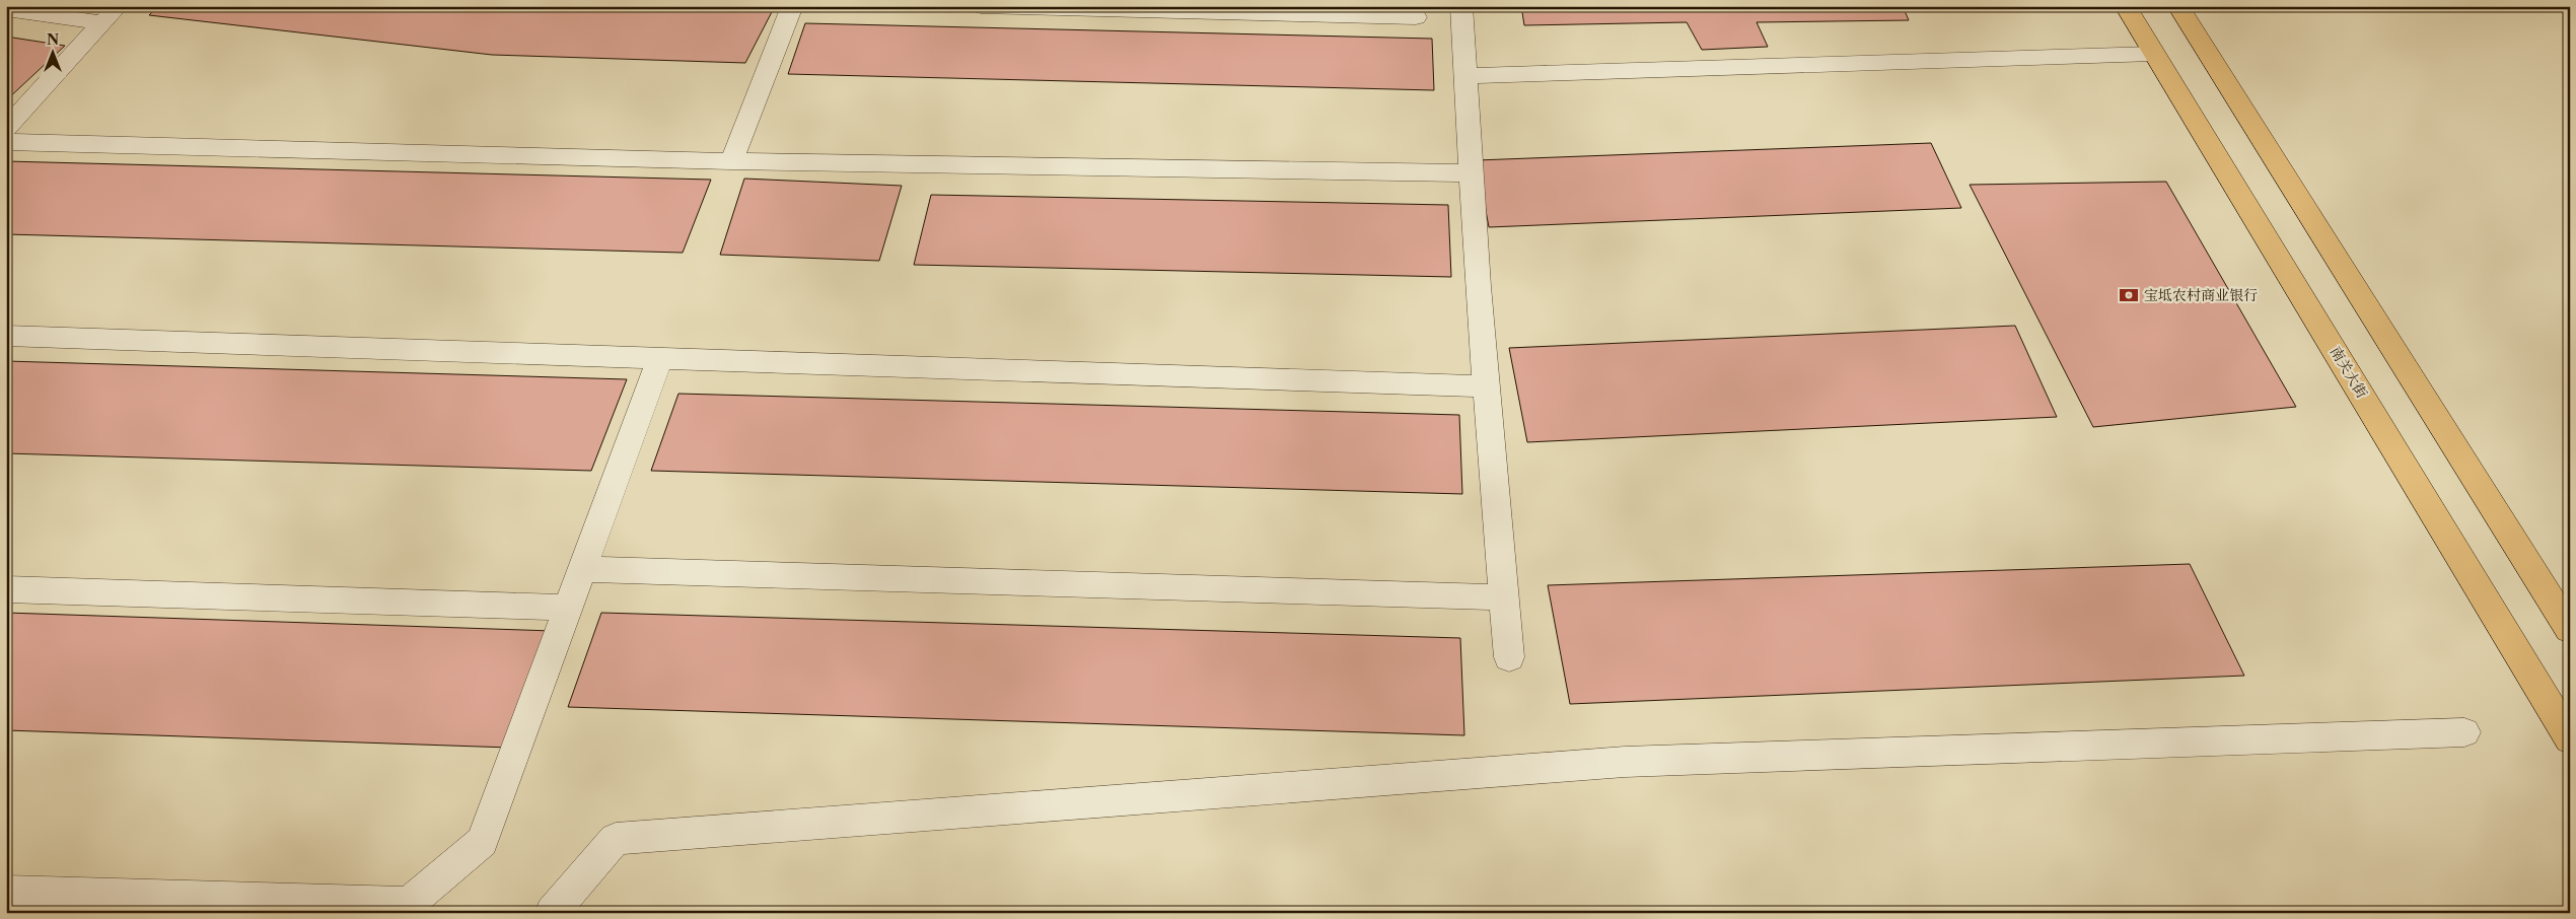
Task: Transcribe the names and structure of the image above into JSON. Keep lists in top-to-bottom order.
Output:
{
  "streets": {
    "main road": ["南关大街"]
  },
  "places": {
    "bank": ["宝坻农村商业银行"]
  },
  "north": "top"
}
